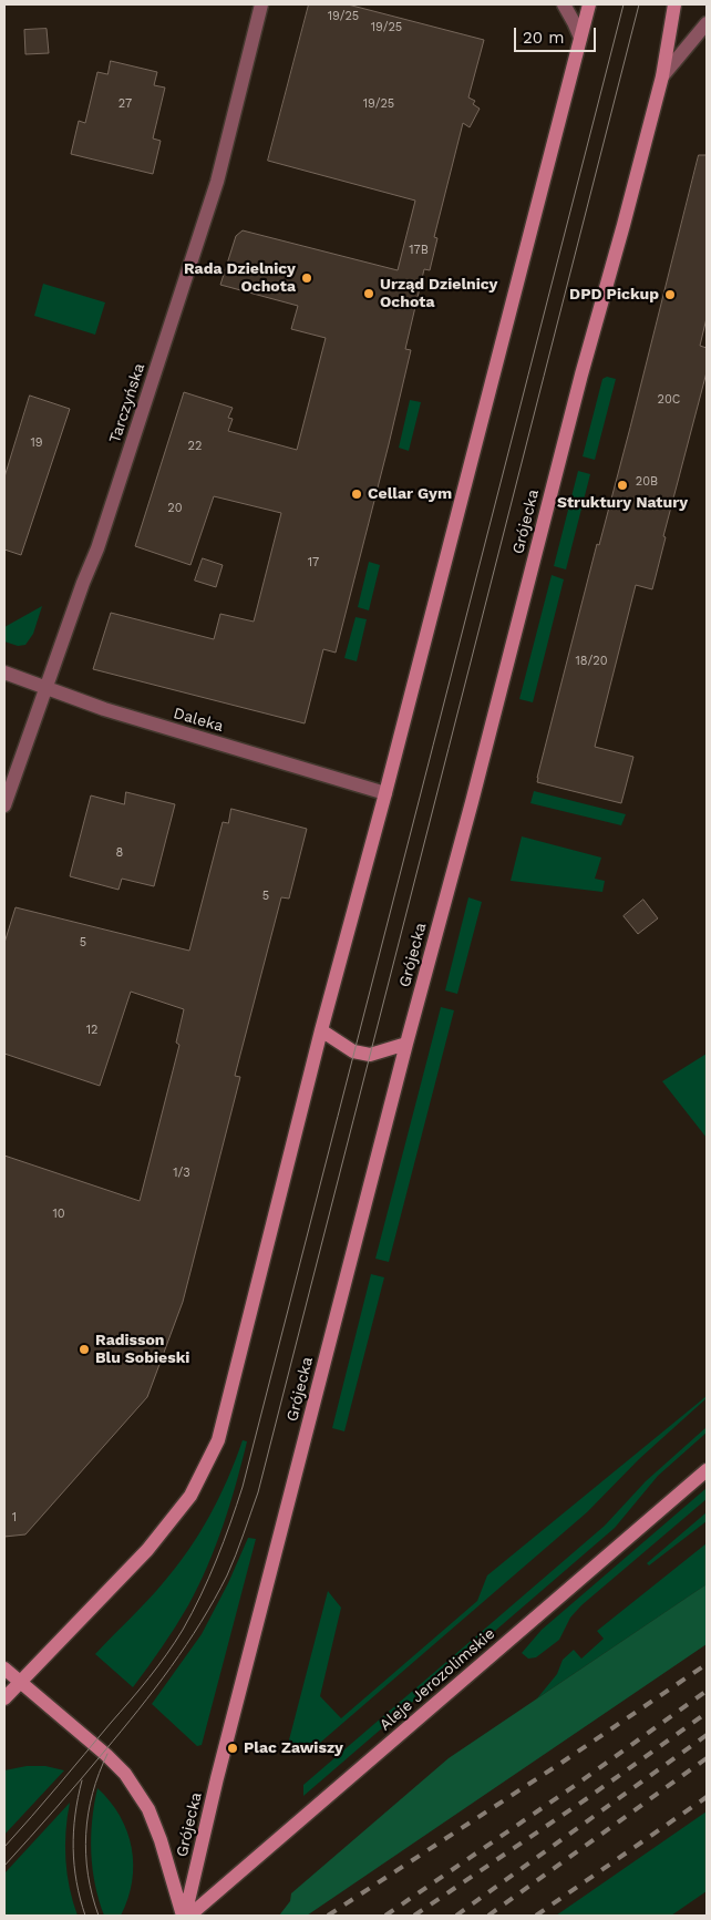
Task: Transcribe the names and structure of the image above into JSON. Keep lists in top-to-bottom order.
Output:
{
  "streets": {
    "main road": ["Grójecka", "Aleje Jerozolimskie"],
    "street": ["Tarczyńska", "Daleka"]
  },
  "crossings": [
    ["Tarczyńska", "Daleka"],
    ["Grójecka", "Aleje Jerozolimskie"]
  ],
  "places": [
    "Rada Dzielnicy Ochota",
    "Urząd Dzielnicy Ochota",
    "DPD Pickup",
    "Struktury Natury",
    "Cellar Gym",
    "Radisson Blu Sobieski",
    "Plac Zawiszy"
  ],
  "house_numbers": [
    "19/25",
    "19/25",
    "27",
    "19/25",
    "17B",
    "20C",
    "19",
    "22",
    "20B",
    "20",
    "17",
    "18/20",
    "8",
    "5",
    "5",
    "12",
    "1/3",
    "10",
    "1"
  ],
  "scale_bar": "20 m"
}
